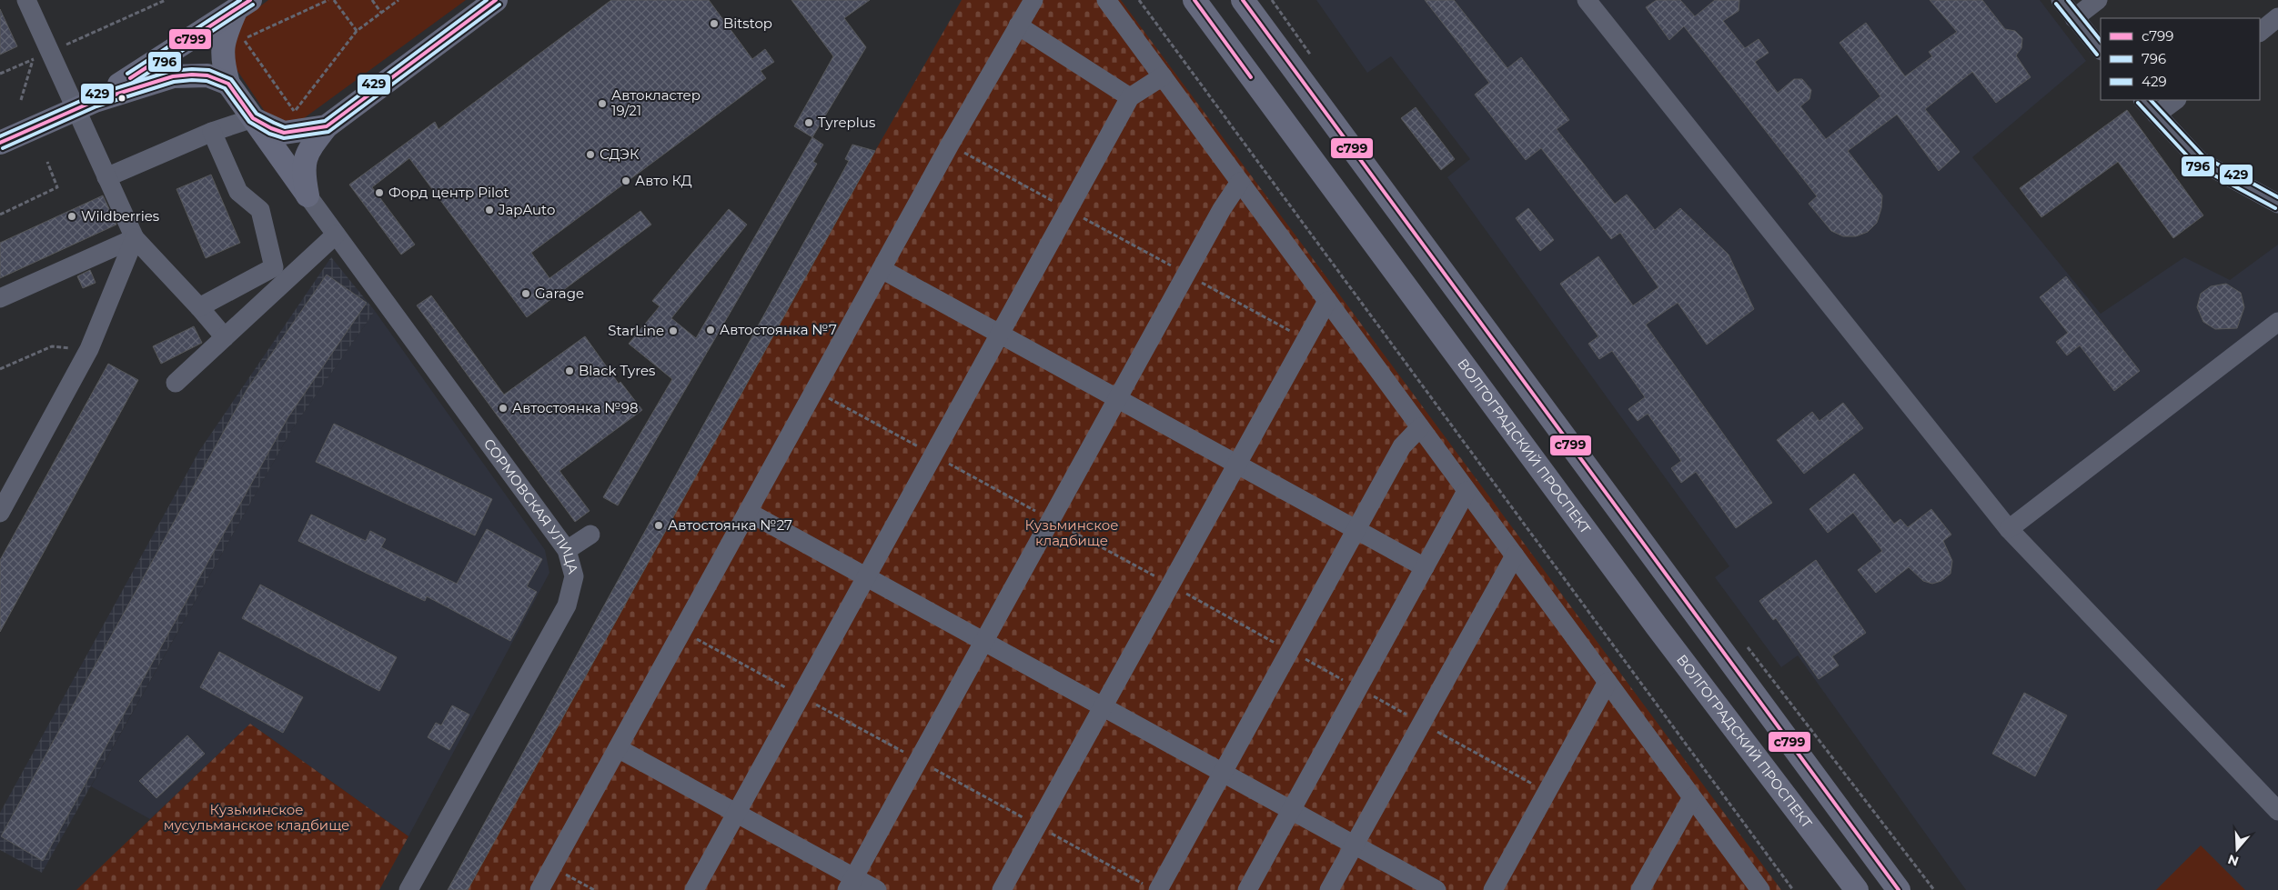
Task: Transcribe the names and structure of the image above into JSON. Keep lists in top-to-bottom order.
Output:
{
  "streets": {
    "main road": ["ВОЛГОГРАДСКИЙ ПРОСПЕКТ"],
    "street": ["СОРМОВСКАЯ УЛИЦА"]
  },
  "parks": ["Кузьминское кладбище", "Кузьминское мусульманское кладбище"],
  "places": [
    "Bitstop",
    "Автокластер 19/21",
    "Tyreplus",
    "СДЭК",
    "Авто КД",
    "Форд центр Pilot",
    "JapAuto",
    "Wildberries",
    "Garage",
    "Автостоянка №7",
    "StarLine",
    "Black Tyres",
    "Автостоянка №98",
    "Автостоянка №27"
  ],
  "lines": ["transit line с799", "transit line 429", "transit line 796"],
  "legend": ["с799", "796", "429"],
  "north": "bottom"
}
